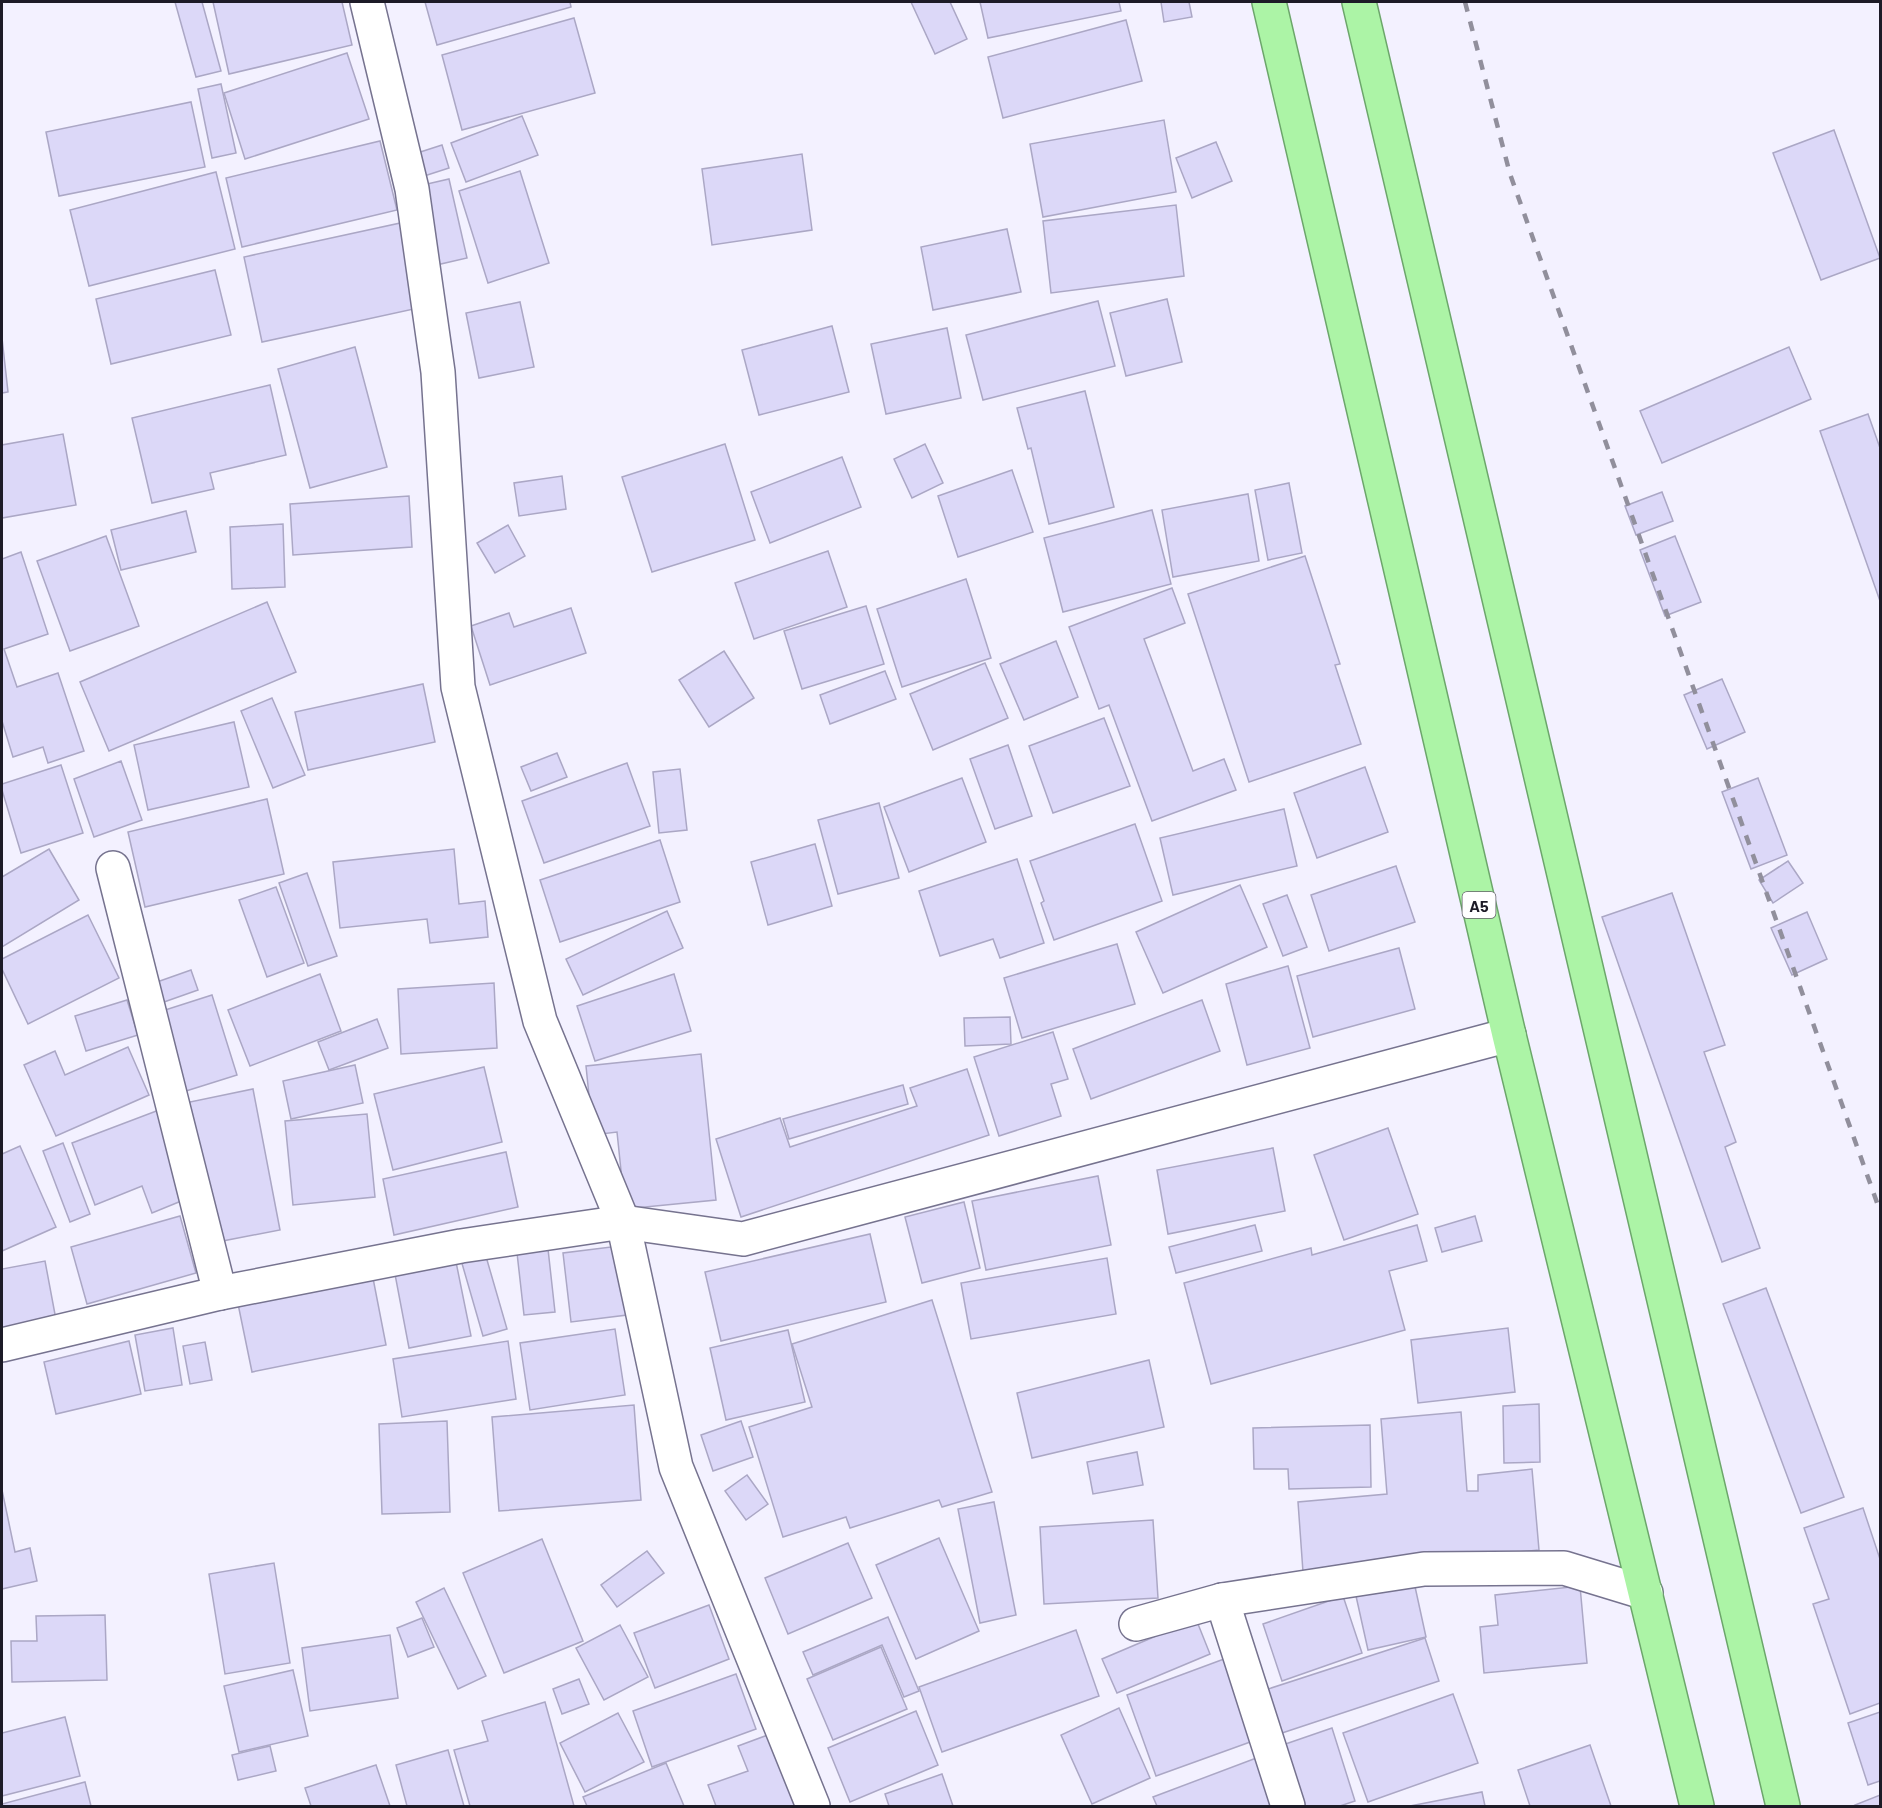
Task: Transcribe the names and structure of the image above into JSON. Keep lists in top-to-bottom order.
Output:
{
  "streets": {
    "highway": ["A5"]
  }
}
